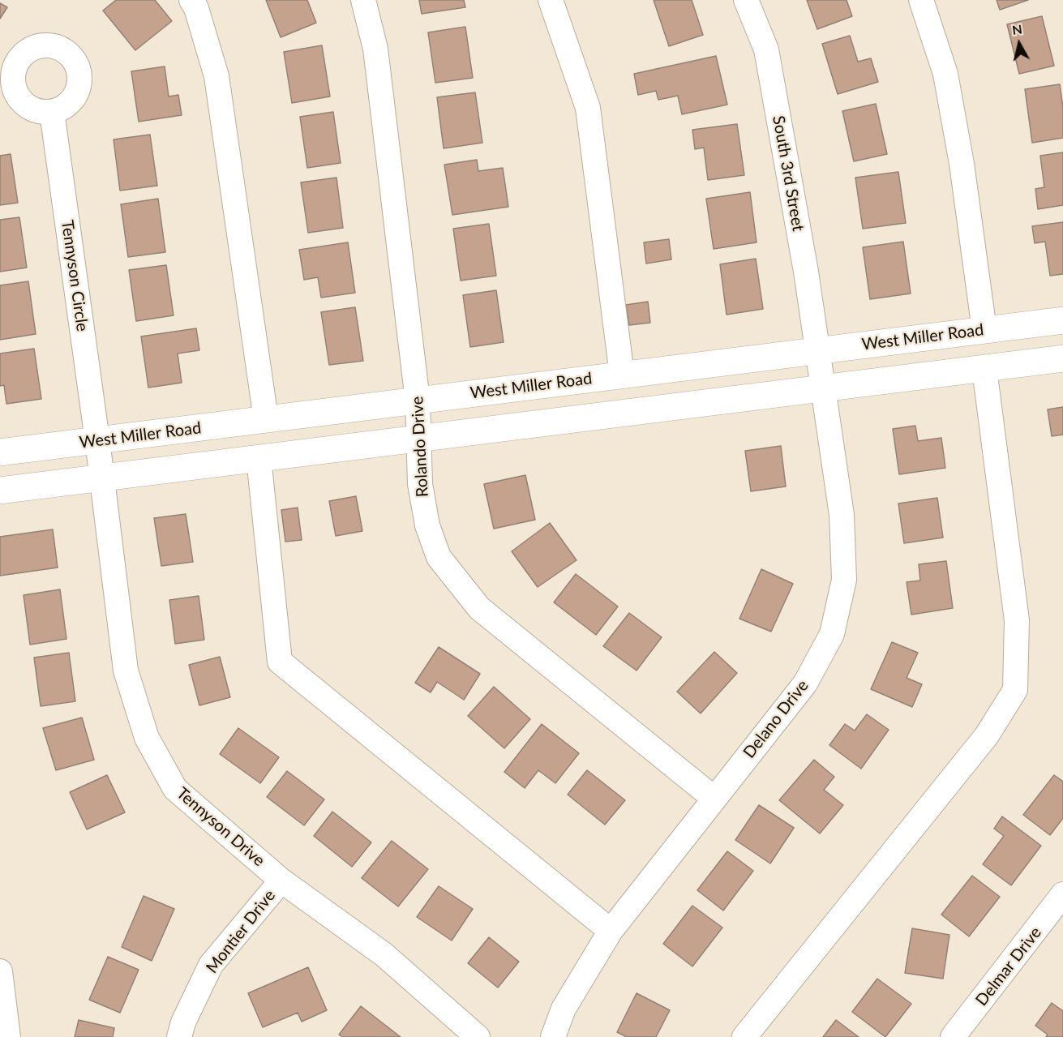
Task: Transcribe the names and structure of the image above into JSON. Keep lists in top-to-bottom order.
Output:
{
  "streets": {
    "main road": ["West Miller Road"],
    "street": [
      "South 3rd Street",
      "Tennyson Circle",
      "Rolando Drive",
      "Delano Drive",
      "Tennyson Drive",
      "Montier Drive",
      "Delmar Drive"
    ]
  },
  "crossings": [
    ["South 3rd Street", "West Miller Road"],
    ["South 3rd Street", "Delano Drive"],
    ["Tennyson Circle", "West Miller Road"],
    ["Tennyson Circle", "Tennyson Drive"],
    ["West Miller Road", "Rolando Drive"],
    ["West Miller Road", "Delano Drive"],
    ["West Miller Road", "Tennyson Drive"],
    ["Rolando Drive", "Delano Drive"],
    ["Tennyson Drive", "Montier Drive"]
  ],
  "north": "top"
}
